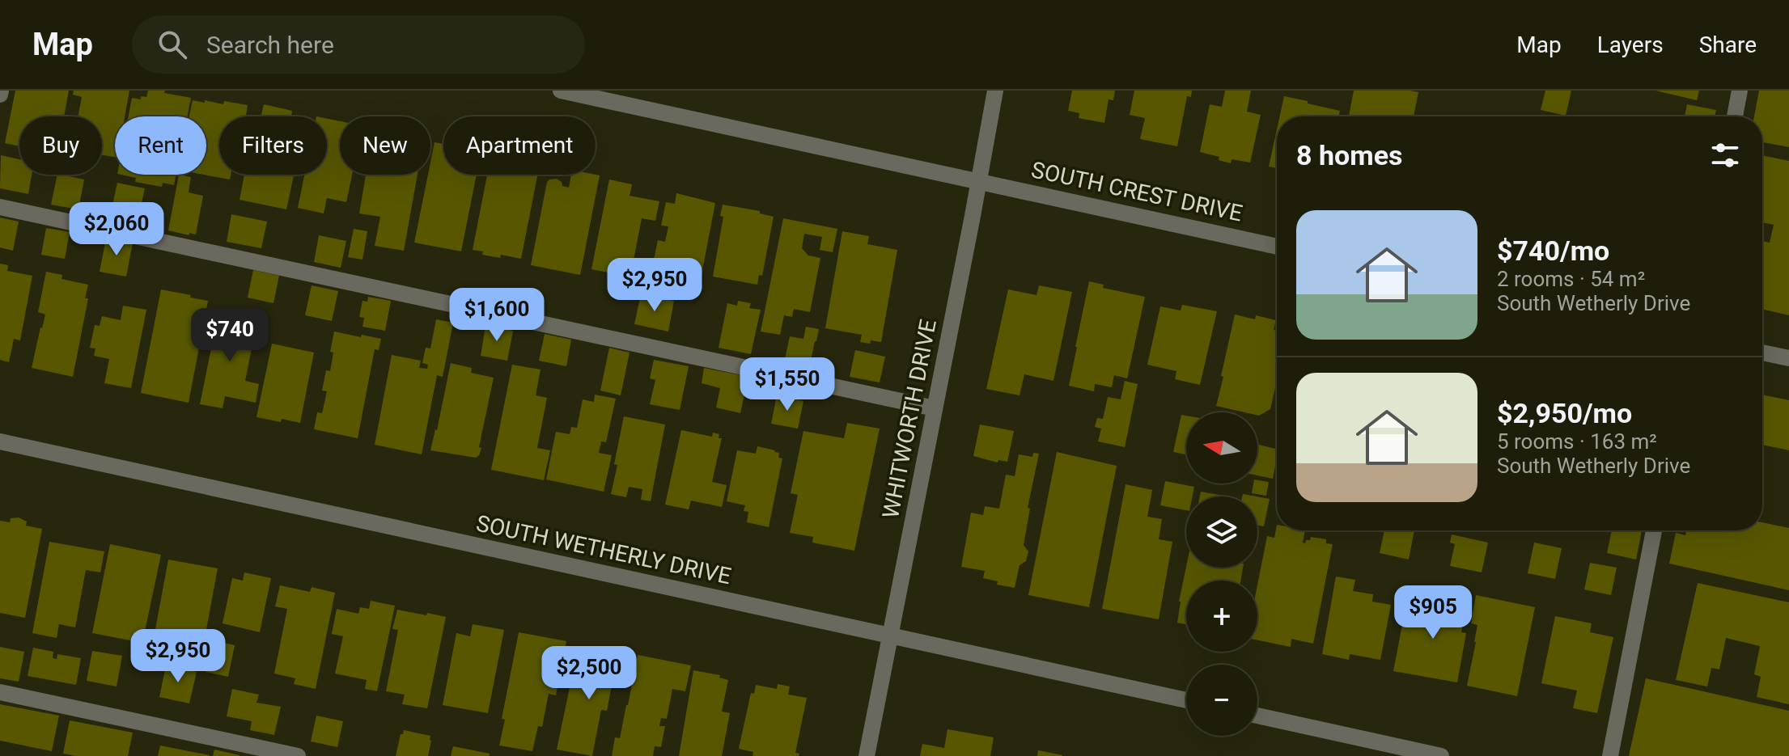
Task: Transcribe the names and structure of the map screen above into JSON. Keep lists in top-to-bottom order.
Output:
{
  "streets": {
    "street": ["SOUTH CREST DRIVE", "WHITWORTH DRIVE", "SOUTH WETHERLY DRIVE"]
  },
  "crossings": [
    ["SOUTH CREST DRIVE", "WHITWORTH DRIVE"],
    ["WHITWORTH DRIVE", "SOUTH WETHERLY DRIVE"]
  ],
  "north": "left",
  "page": {
    "header": "Map",
    "search": "Search here",
    "nav": ["Map", "Layers", "Share"],
    "chip": [
      "Buy",
      "Rent",
      "Filters",
      "New",
      "Apartment"
    ],
    "heading": "8 homes",
    "list": [
      {
        "name": "$740/mo",
        "note": "2 rooms · 54 m² · South Wetherly Drive"
      },
      {
        "name": "$2,950/mo",
        "note": "5 rooms · 163 m² · South Wetherly Drive"
      }
    ],
    "price": [
      "$2,060",
      "$2,950",
      "$1,600",
      "$740",
      "$1,550",
      "$905",
      "$2,950",
      "$2,500"
    ],
    "map_buttons": ["+", "−"]
  }
}
